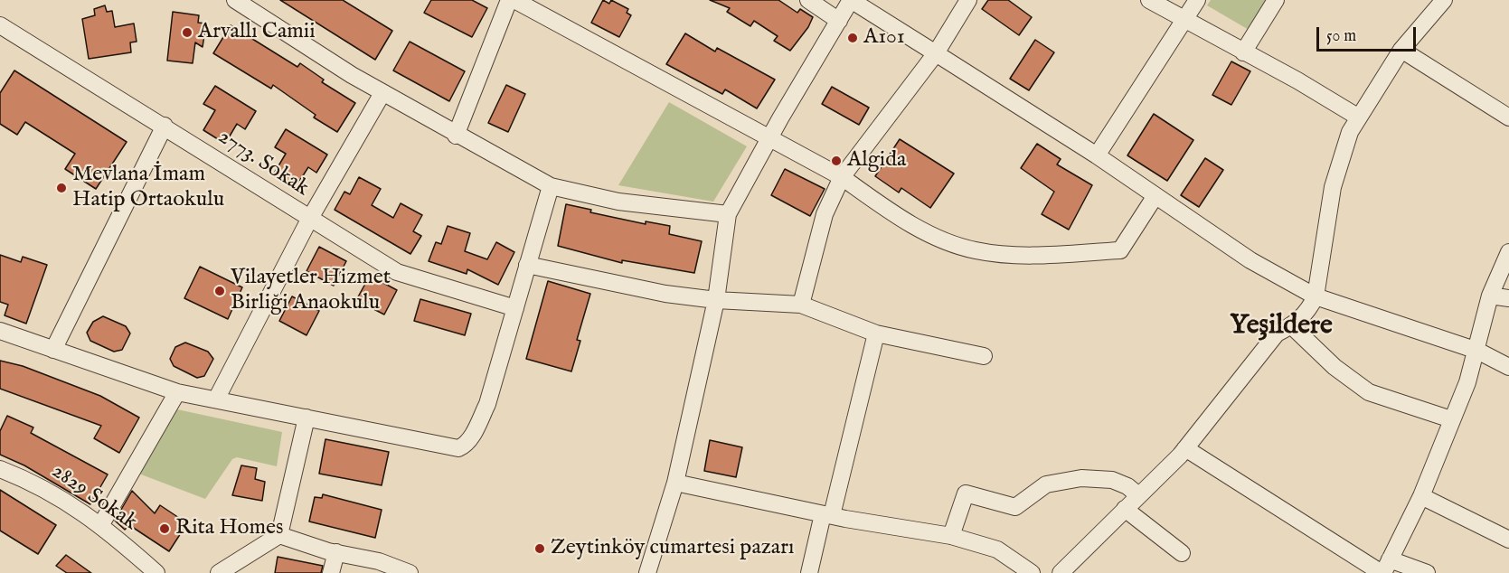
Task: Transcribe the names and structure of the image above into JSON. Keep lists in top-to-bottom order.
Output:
{
  "streets": {
    "street": ["2773. Sokak", "2829 Sokak"]
  },
  "districts": ["Yeşildere"],
  "places": [
    "Arvallı Camii",
    "A101",
    "Algida",
    "Mevlana İmam Hatip Ortaokulu",
    "Vilayetler Hizmet Birliği Anaokulu",
    "Rita Homes",
    "Zeytinköy cumartesi pazarı"
  ],
  "scale_bar": "50 m"
}
